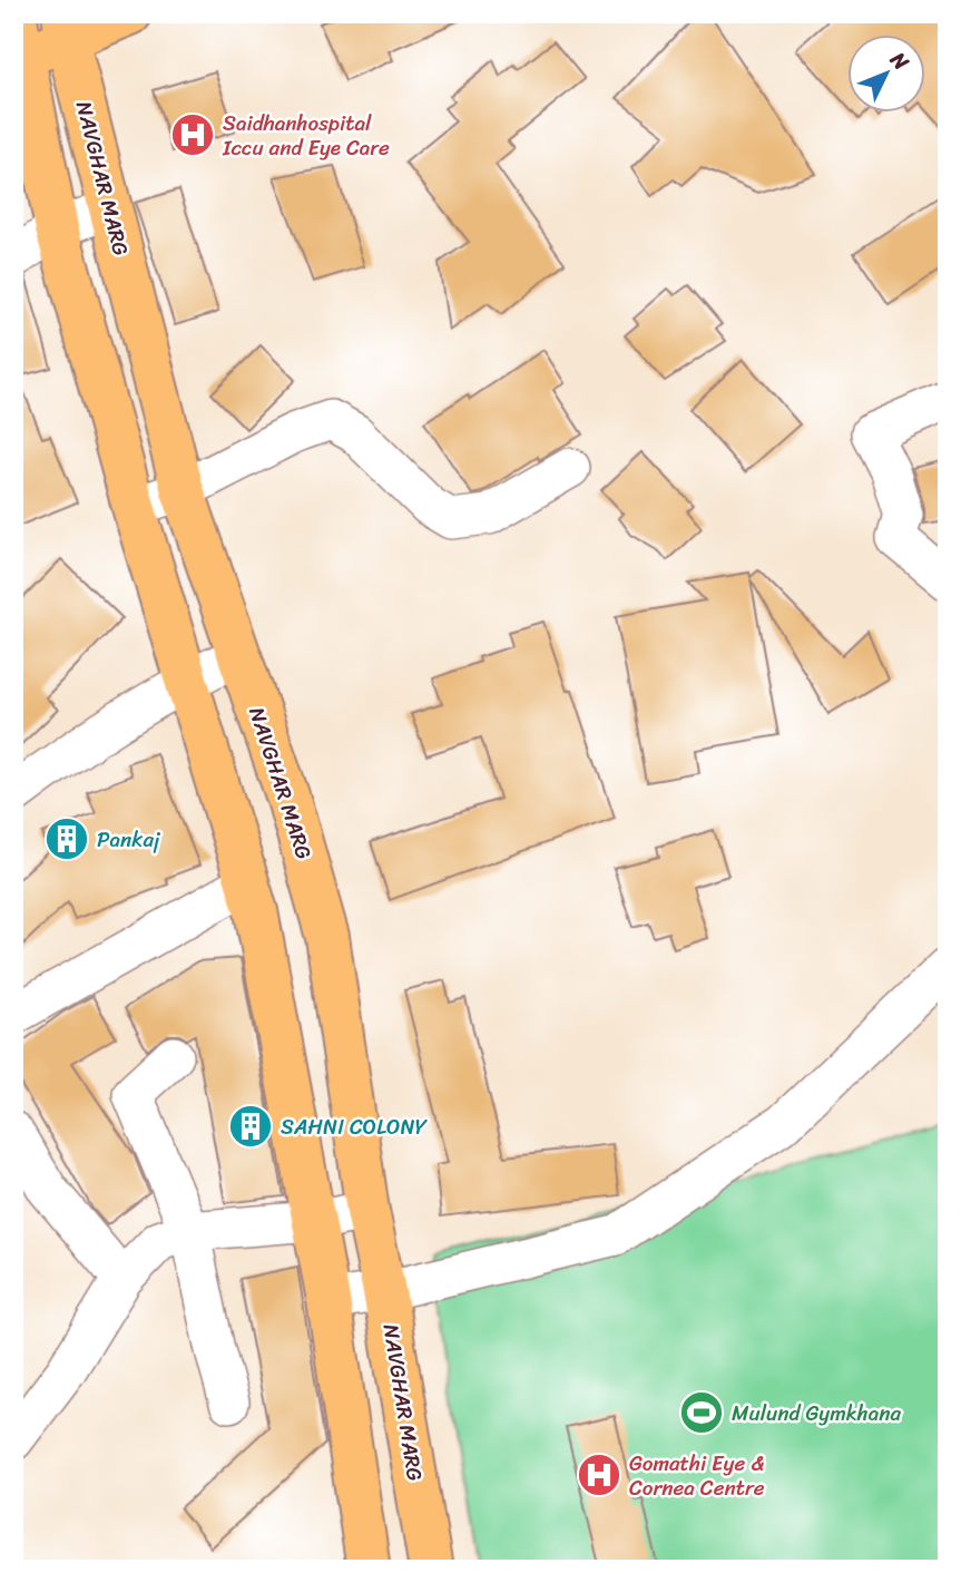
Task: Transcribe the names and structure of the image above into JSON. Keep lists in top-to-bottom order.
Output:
{
  "streets": {
    "main road": ["NAVGHAR MARG"]
  },
  "places": {
    "hospital": ["Saidhanhospital Iccu and Eye Care", "Gomathi Eye & Cornea Centre"],
    "building": ["Pankaj", "SAHNI COLONY"],
    "sports": ["Mulund Gymkhana"]
  },
  "north": "top right"
}
